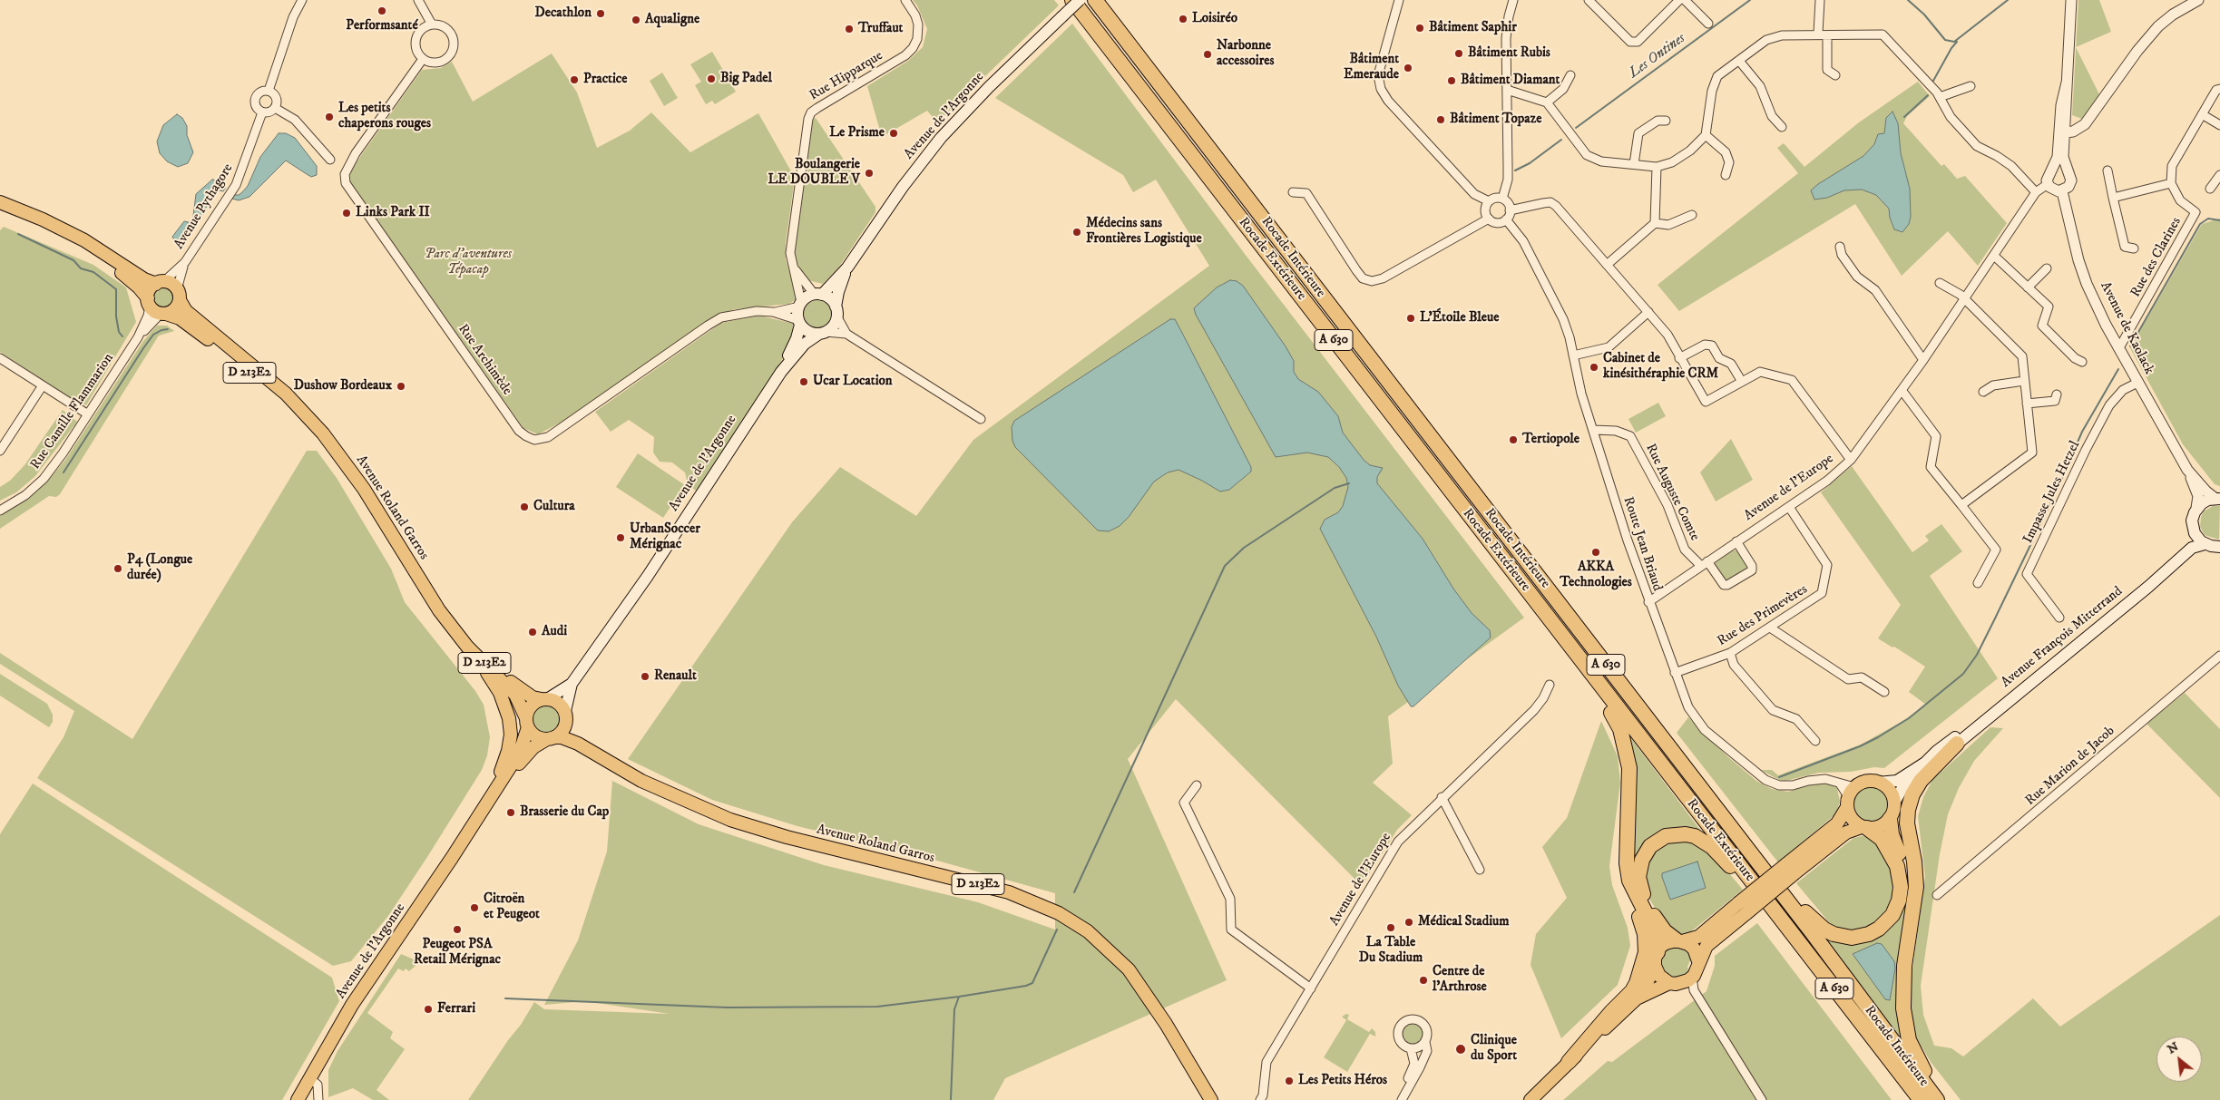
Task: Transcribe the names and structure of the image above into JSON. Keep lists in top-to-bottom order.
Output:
{
  "streets": {
    "highway": ["Rocade Intérieure", "Rocade Extérieure", "A 630"],
    "main road": [
      "Avenue de l'Argonne",
      "D 213E2",
      "Avenue Roland Garros",
      "Avenue François Mitterrand"
    ],
    "street": [
      "Rue Hipparque",
      "Avenue Pythagore",
      "Rue des Clarines",
      "Avenue de Kaolack",
      "Rue Archimède",
      "Rue Camille Flammarion",
      "Avenue de l'Europe",
      "Rue Auguste Comte",
      "Impasse Jules Hetzel",
      "Route Jean Briaud",
      "Rue des Primevères",
      "Rue Marion de Jacob"
    ]
  },
  "crossings": [
    ["Rue Hipparque", "Avenue de l'Argonne"],
    ["Rue Hipparque", "Rue Archimède"],
    ["Avenue de l'Argonne", "Rue Archimède"],
    ["Avenue de l'Argonne", "Avenue Roland Garros"],
    ["Avenue Pythagore", "Rue Camille Flammarion"],
    ["Avenue Pythagore", "Avenue Roland Garros"],
    ["Rue des Clarines", "Avenue de Kaolack"],
    ["Avenue de Kaolack", "Avenue de l'Europe"],
    ["Avenue de Kaolack", "Impasse Jules Hetzel"],
    ["Rue Camille Flammarion", "Avenue Roland Garros"],
    ["Avenue de l'Europe", "Rue Auguste Comte"],
    ["Avenue de l'Europe", "Route Jean Briaud"],
    ["Avenue de l'Europe", "Rue des Primevères"],
    ["Rue Auguste Comte", "Route Jean Briaud"],
    ["Route Jean Briaud", "Rue des Primevères"],
    ["Route Jean Briaud", "Avenue François Mitterrand"]
  ],
  "water": ["Les Ontines"],
  "parks": ["Parc d'aventures Tépacap"],
  "places": [
    "Performsanté",
    "Decathlon",
    "Loisiréo",
    "Aqualigne",
    "Bâtiment Saphir",
    "Truffaut",
    "Bâtiment Rubis",
    "Narbonne accessoires",
    "Bâtiment Emeraude",
    "Big Padel",
    "Practice",
    "Bâtiment Diamant",
    "Les petits chaperons rouges",
    "Bâtiment Topaze",
    "Le Prisme",
    "Boulangerie LE DOUBLE V",
    "Links Park II",
    "Médecins sans Frontières Logistique",
    "L'Étoile Bleue",
    "Cabinet de kinésithéraphie CRM",
    "Ucar Location",
    "Dushow Bordeaux",
    "Tertiopole",
    "Cultura",
    "UrbanSoccer Mérignac",
    "AKKA Technologies",
    "P4 (Longue durée)",
    "Audi",
    "Renault",
    "Brasserie du Cap",
    "Citroën et Peugeot",
    "Médical Stadium",
    "La Table Du Stadium",
    "Peugeot PSA Retail Mérignac",
    "Centre de l'Arthrose",
    "Ferrari",
    "Clinique du Sport",
    "Les Petits Héros"
  ],
  "north": "top left"
}
